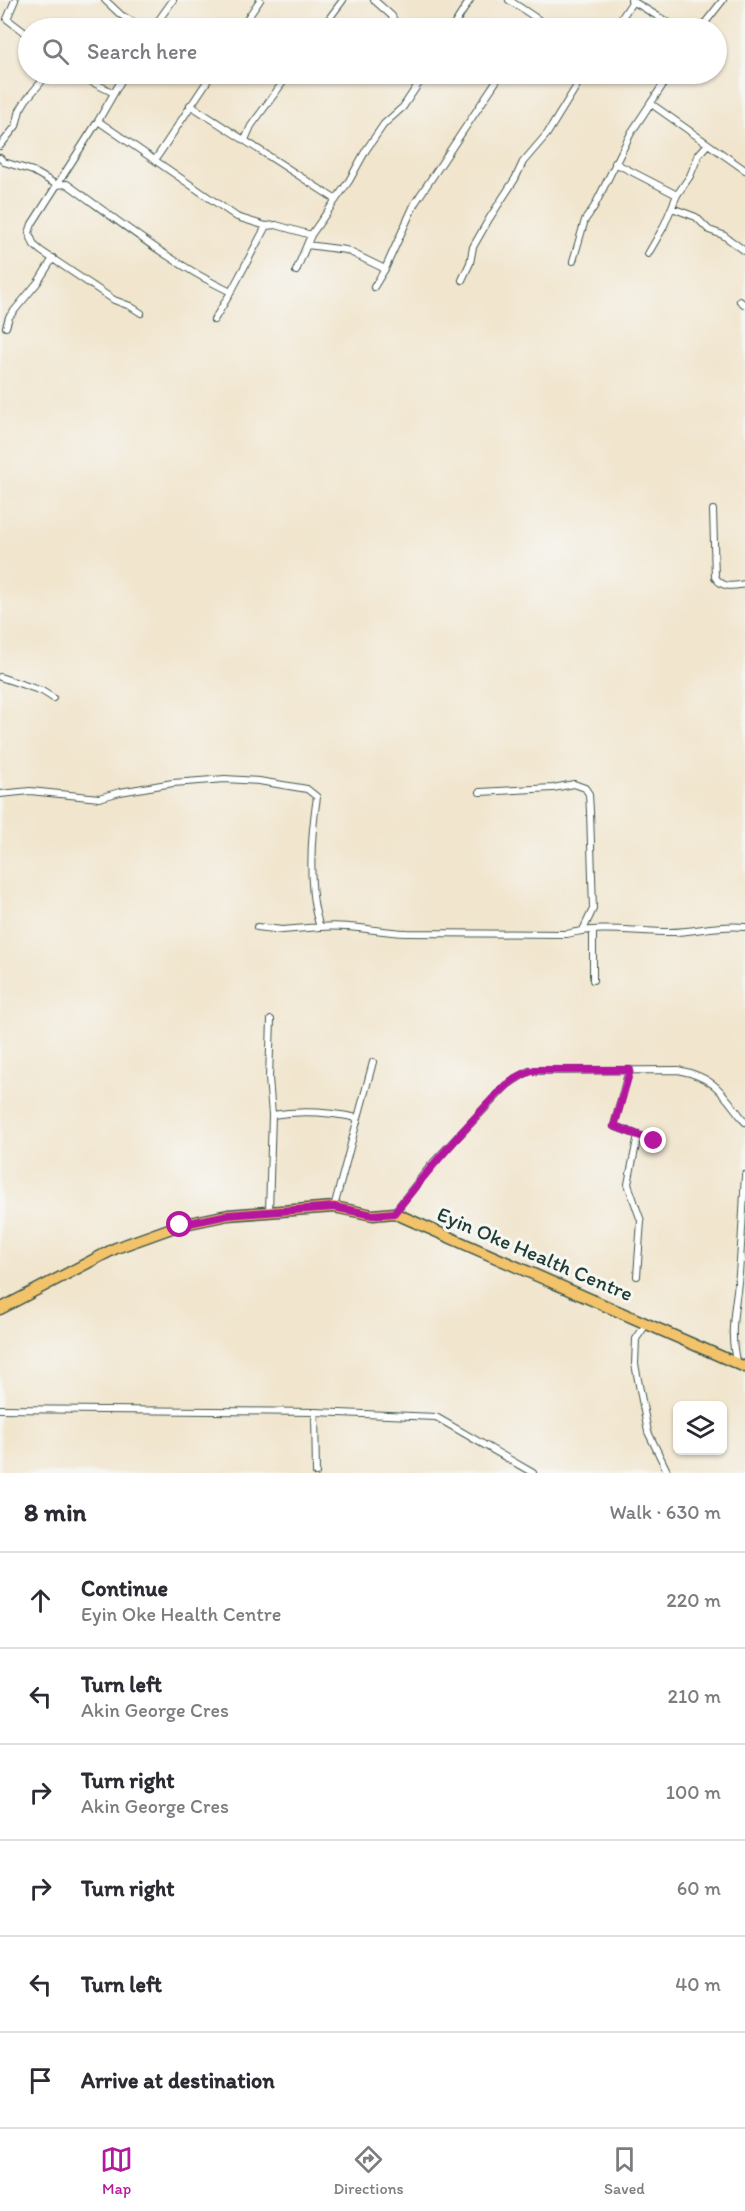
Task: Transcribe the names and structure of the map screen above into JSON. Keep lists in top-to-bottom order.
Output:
{
  "streets": {
    "main road": ["Eyin Oke Health Centre"]
  },
  "page": {
    "search": "Search here",
    "heading": ["8 min", "Walk · 630 m"],
    "list": [
      ["Continue", "Eyin Oke Health Centre", "220 m"],
      ["Turn left", "Akin George Cres", "210 m"],
      ["Turn right", "Akin George Cres", "100 m"],
      ["Turn right", "60 m"],
      ["Turn left", "40 m"],
      "Arrive at destination"
    ],
    "nav": ["Map", "Directions", "Saved"]
  }
}
